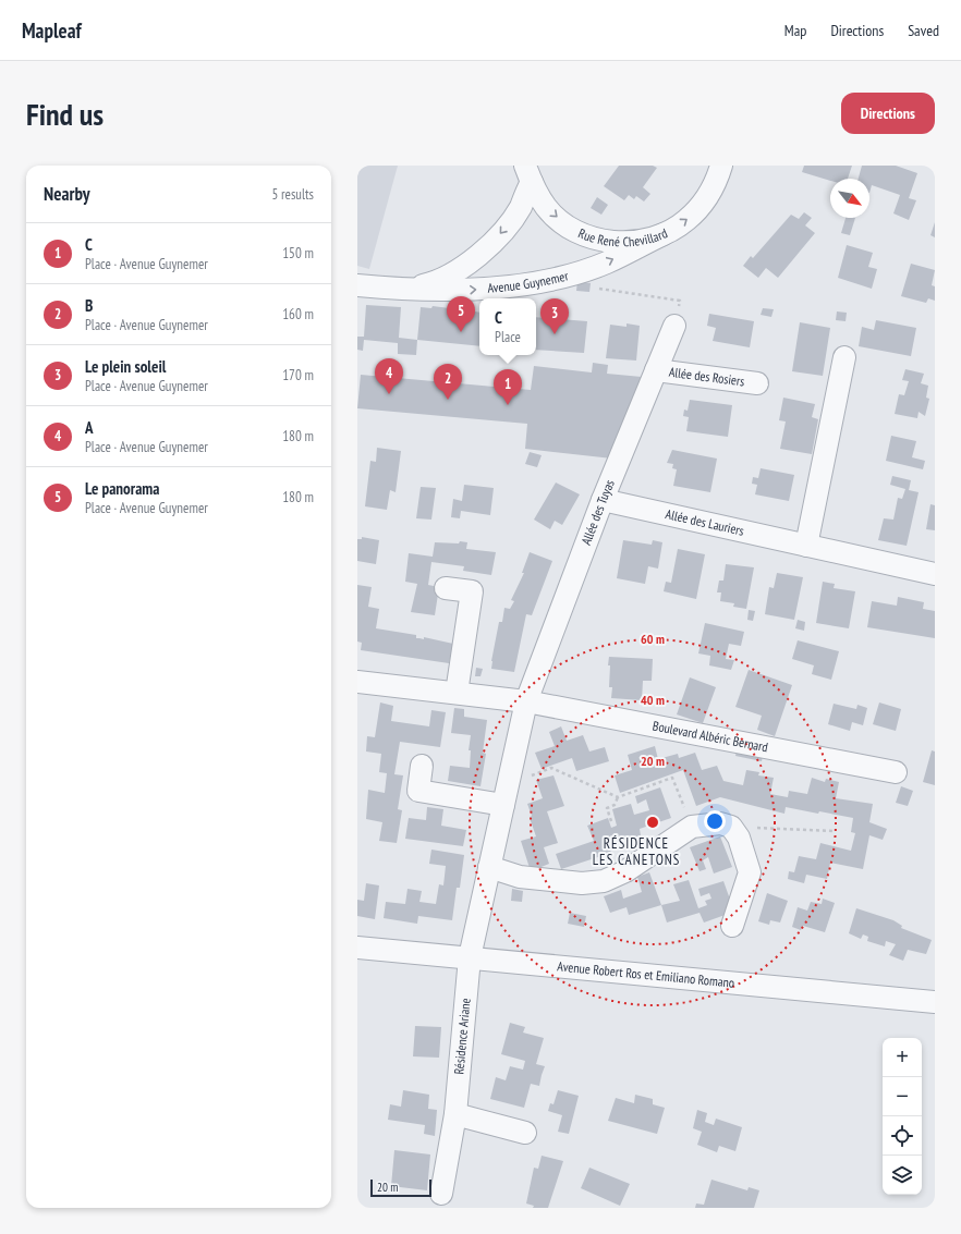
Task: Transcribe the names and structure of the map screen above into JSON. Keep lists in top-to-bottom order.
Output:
{
  "streets": {
    "street": [
      "Rue René Chevillard",
      "Avenue Guynemer",
      "Allée des Rosiers",
      "Allée des Tuyas",
      "Allée des Lauriers",
      "Boulevard Albéric Bernard",
      "Avenue Robert Ros et Emiliano Romano",
      "Résidence Ariane"
    ]
  },
  "crossings": [
    ["Rue René Chevillard", "Avenue Guynemer"],
    ["Allée des Rosiers", "Allée des Tuyas"],
    ["Allée des Tuyas", "Allée des Lauriers"],
    ["Allée des Tuyas", "Boulevard Albéric Bernard"],
    ["Avenue Robert Ros et Emiliano Romano", "Résidence Ariane"]
  ],
  "one_way": ["Avenue Guynemer"],
  "districts": ["RÉSIDENCE LES CANETONS"],
  "scale_bar": "20 m",
  "north": "bottom right",
  "page": {
    "header": "Mapleaf",
    "nav": ["Map", "Directions", "Saved"],
    "buttons": "Directions",
    "title": "Find us",
    "heading": ["Nearby", "5 results"],
    "list": [
      {
        "mark": "1",
        "name": "C",
        "note": "Place · Avenue Guynemer",
        "value": "150 m"
      },
      {
        "mark": "2",
        "name": "B",
        "note": "Place · Avenue Guynemer",
        "value": "160 m"
      },
      {
        "mark": "3",
        "name": "Le plein soleil",
        "note": "Place · Avenue Guynemer",
        "value": "170 m"
      },
      {
        "mark": "4",
        "name": "A",
        "note": "Place · Avenue Guynemer",
        "value": "180 m"
      },
      {
        "mark": "5",
        "name": "Le panorama",
        "note": "Place · Avenue Guynemer",
        "value": "180 m"
      }
    ],
    "pins": [
      "5",
      "3",
      "4",
      "2",
      "1"
    ],
    "popup": ["C", "Place"],
    "map_buttons": ["+", "−"],
    "scale": "20 m"
  },
  "rings": ["60 m", "40 m", "20 m"]
}
